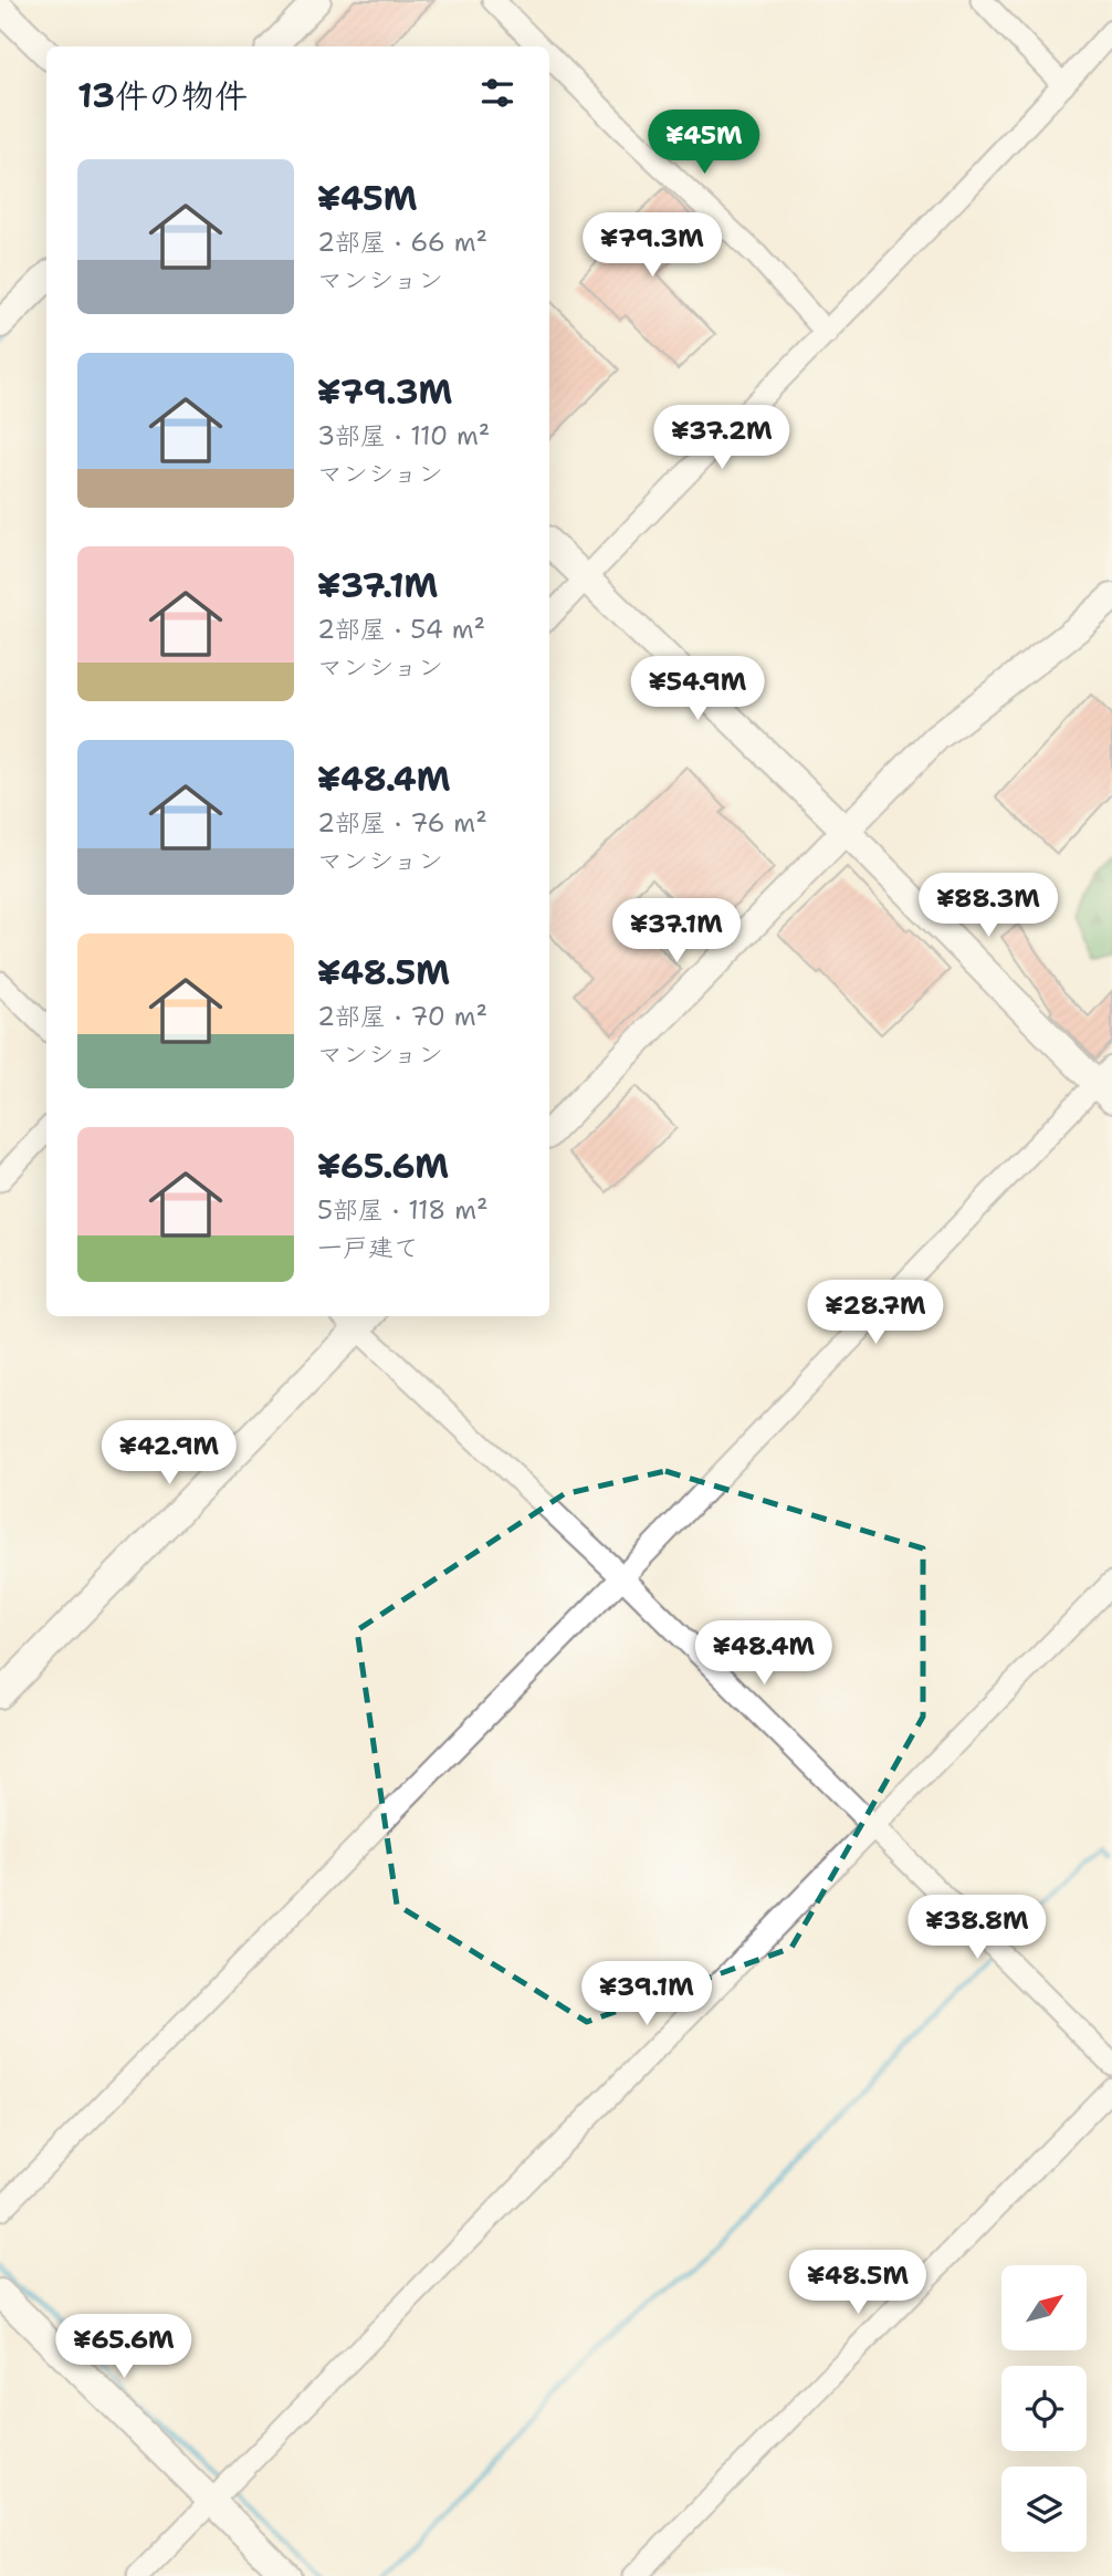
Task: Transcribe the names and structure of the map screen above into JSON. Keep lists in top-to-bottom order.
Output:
{
  "north": "top right",
  "page": {
    "heading": "13件の物件",
    "price": [
      "¥45M",
      "¥79.3M",
      "¥37.2M",
      "¥54.9M",
      "¥88.3M",
      "¥37.1M",
      "¥28.7M",
      "¥42.9M",
      "¥48.4M",
      "¥38.8M",
      "¥39.1M",
      "¥48.5M",
      "¥65.6M"
    ],
    "list": [
      {
        "name": "¥45M",
        "note": "2部屋 · 66 m² · マンション"
      },
      {
        "name": "¥79.3M",
        "note": "3部屋 · 110 m² · マンション"
      },
      {
        "name": "¥37.1M",
        "note": "2部屋 · 54 m² · マンション"
      },
      {
        "name": "¥48.4M",
        "note": "2部屋 · 76 m² · マンション"
      },
      {
        "name": "¥48.5M",
        "note": "2部屋 · 70 m² · マンション"
      },
      {
        "name": "¥65.6M",
        "note": "5部屋 · 118 m² · 一戸建て"
      }
    ]
  }
}
